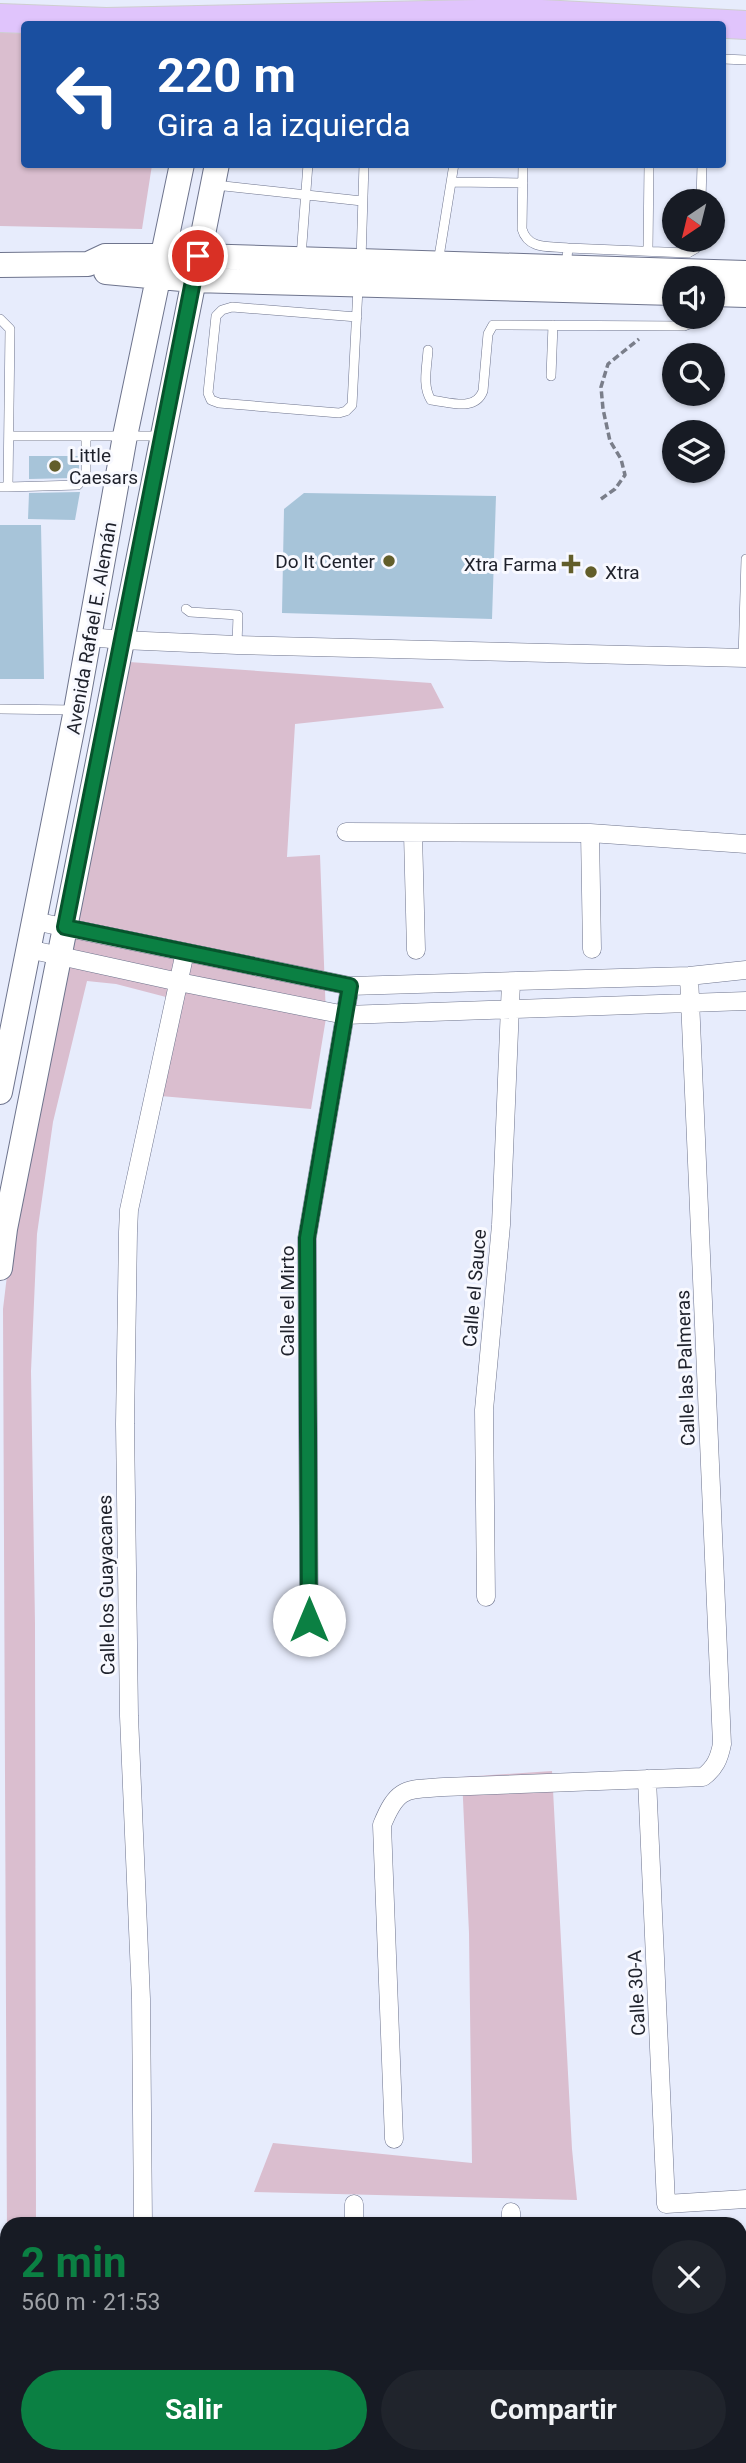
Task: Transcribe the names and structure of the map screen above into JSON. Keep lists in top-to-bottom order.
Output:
{
  "streets": {
    "main road": ["Avenida Rafael E. Alemán"],
    "street": [
      "Calle el Sauce",
      "Calle el Mirto",
      "Calle las Palmeras",
      "Calle los Guayacanes",
      "Calle 30-A"
    ]
  },
  "crossings": [
    ["Calle las Palmeras", "Calle 30-A"]
  ],
  "places": {
    "other": ["Little Caesars", "Do It Center", "Xtra"],
    "health": ["Xtra Farma"]
  },
  "north": "bottom left",
  "page": {
    "turn": ["220 m", "Gira a la izquierda"],
    "heading": ["2 min", "560 m · 21:53"],
    "buttons": ["Salir", "Compartir"]
  }
}
